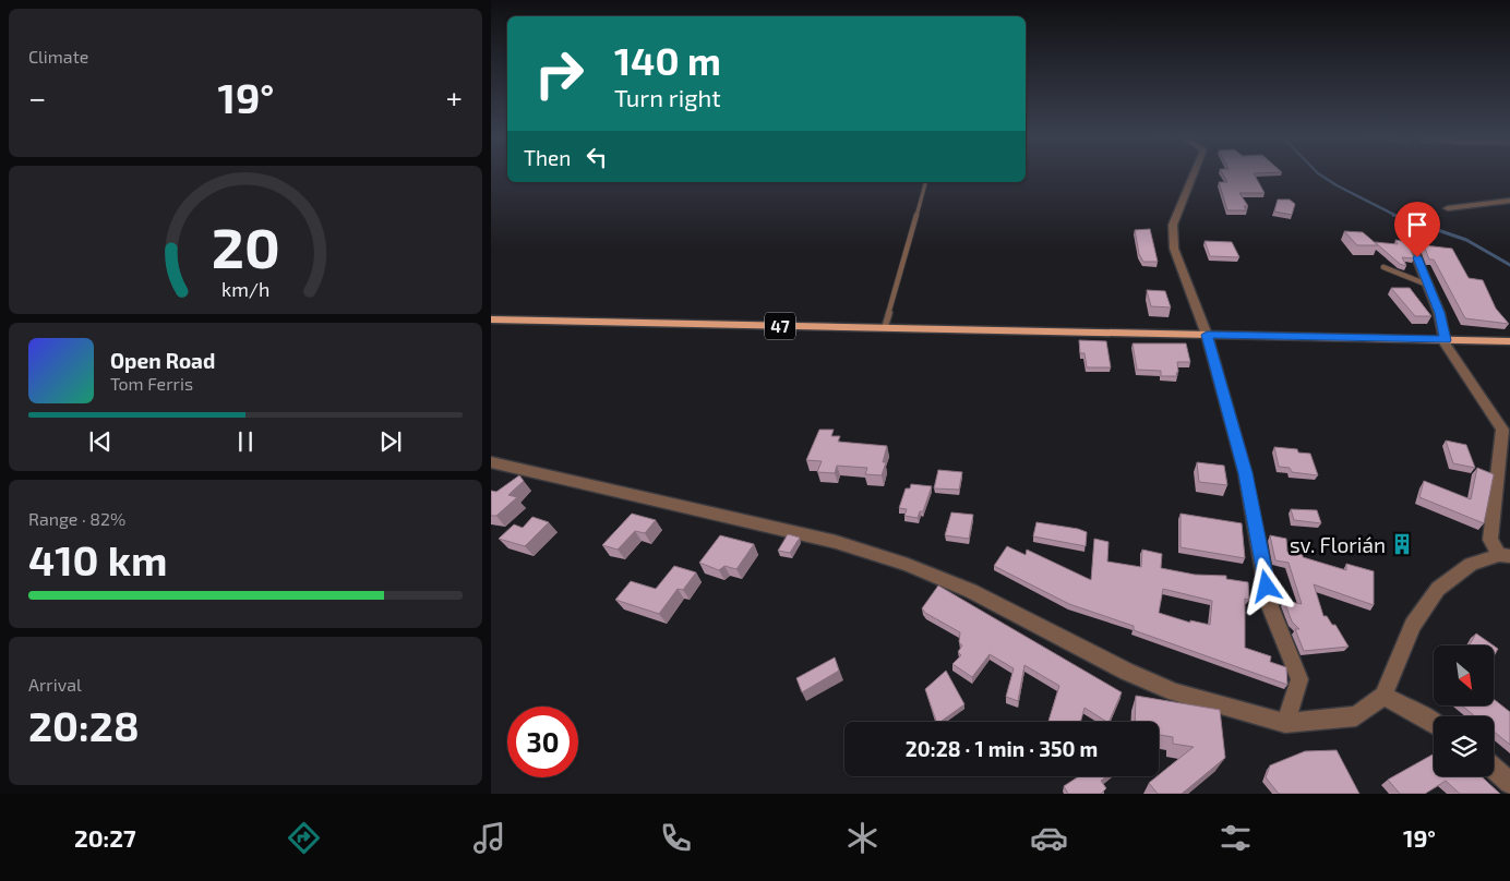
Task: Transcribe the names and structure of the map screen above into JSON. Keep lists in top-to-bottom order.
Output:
{
  "streets": {
    "main road": ["47"]
  },
  "places": {
    "building": ["sv. Florián"]
  },
  "north": "bottom right",
  "page": {
    "tile": [
      "Climate",
      ["Range · 82%", "410 km"],
      ["Arrival", "20:28"]
    ],
    "turn": ["140 m", "Turn right"],
    "heat": ["−", "19°", "+"],
    "then": "Then",
    "song": ["Open Road", "Tom Ferris"],
    "limit": "30",
    "trip": "20:28 · 1 min · 350 m",
    "tabs": ["20:27", "19°"],
    "gauge": ["20", "km/h"]
  }
}
